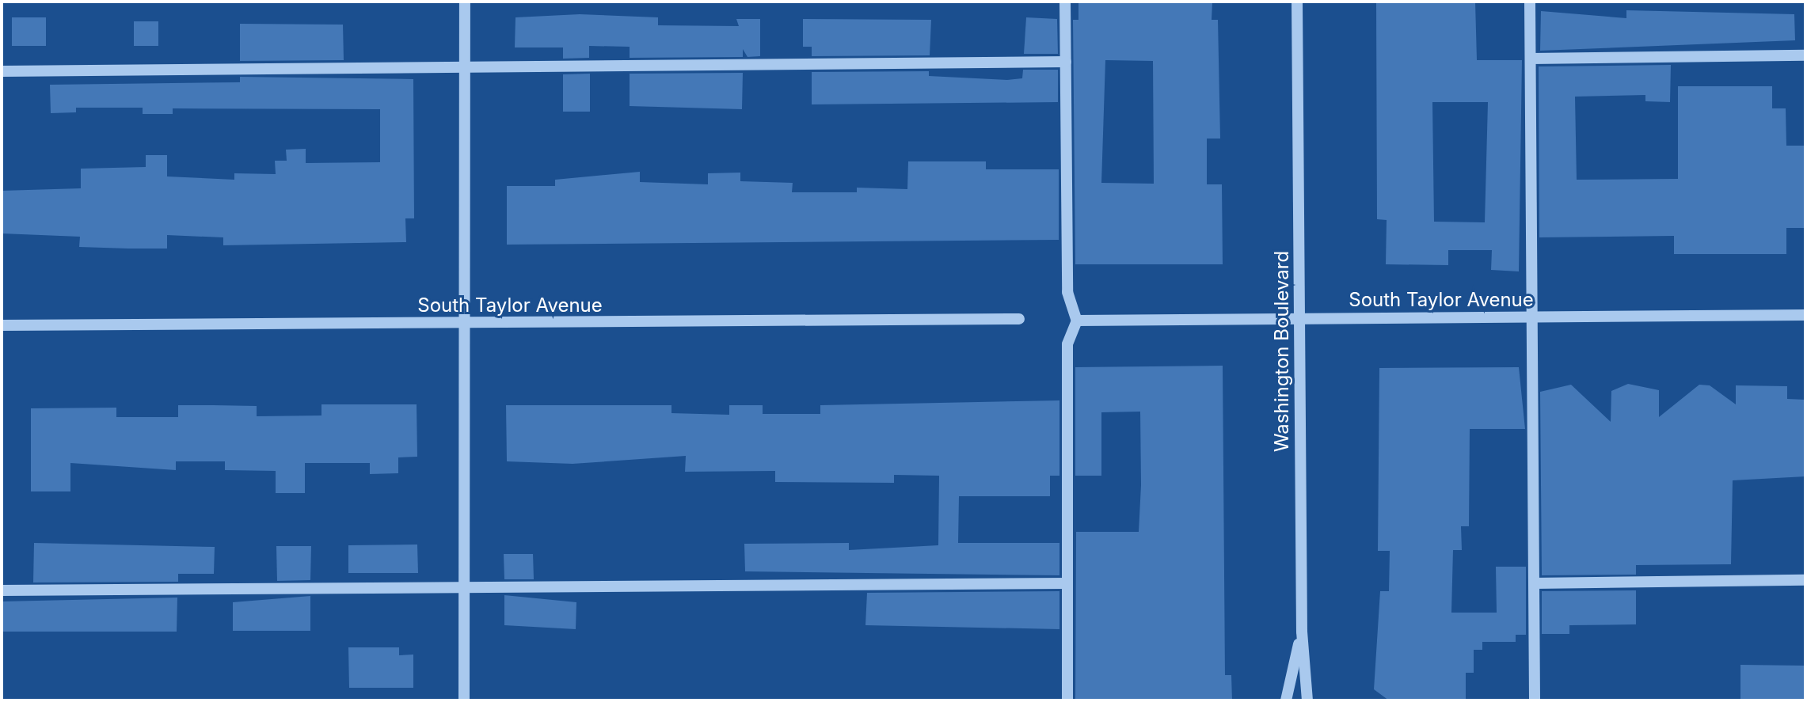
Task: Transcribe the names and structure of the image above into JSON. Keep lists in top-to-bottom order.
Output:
{
  "streets": {
    "street": ["South Taylor Avenue", "Washington Boulevard"]
  },
  "crossings": [
    ["South Taylor Avenue", "Washington Boulevard"]
  ]
}
